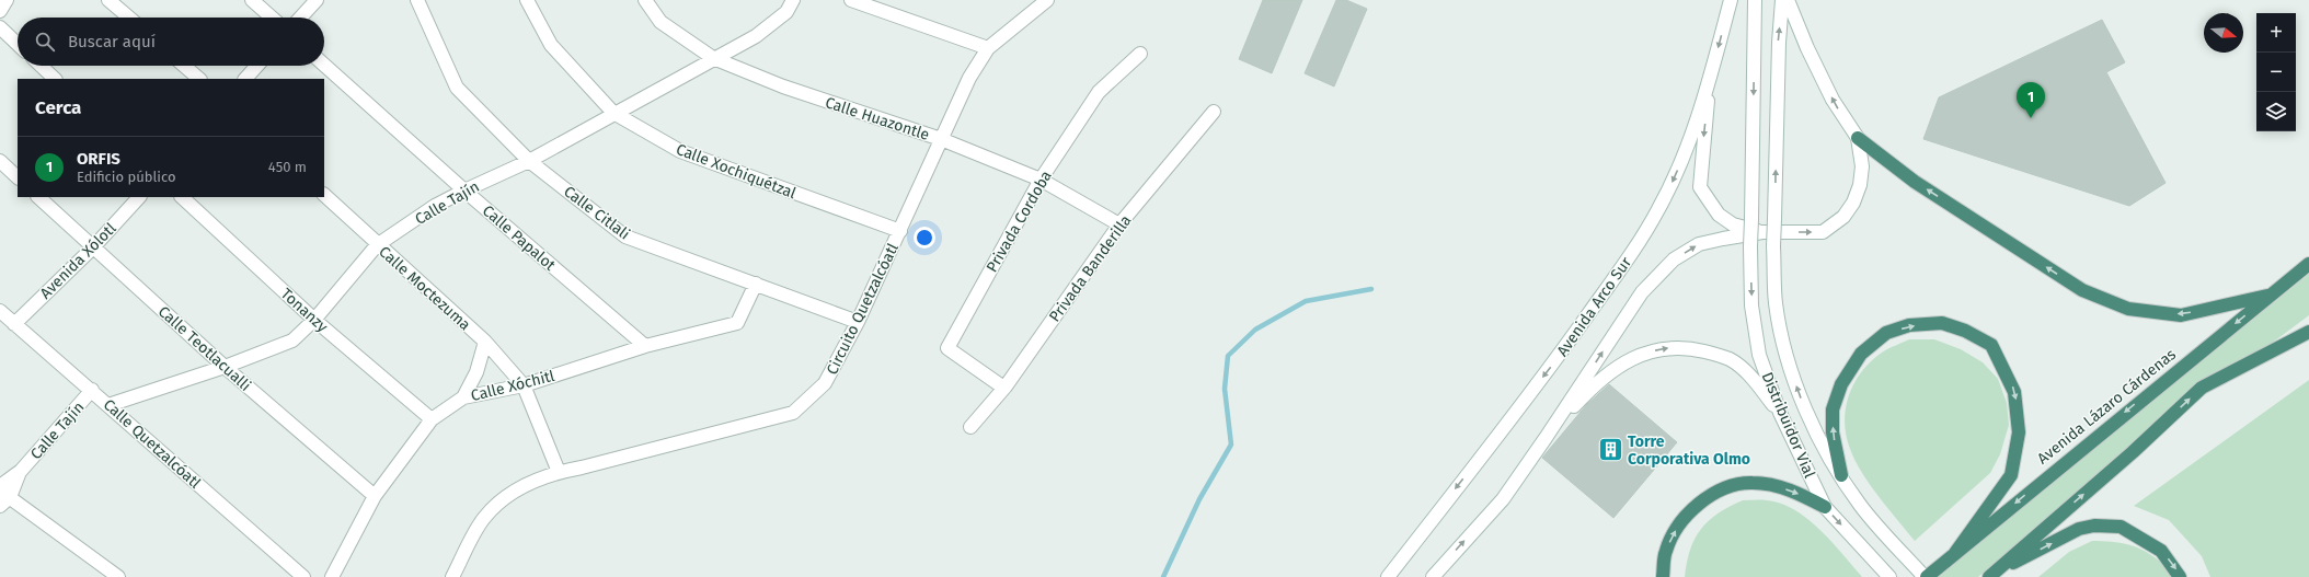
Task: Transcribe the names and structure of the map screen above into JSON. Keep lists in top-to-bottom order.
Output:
{
  "streets": {
    "highway": ["Avenida Lázaro Cárdenas"],
    "street": [
      "Calle Huazontle",
      "Calle Xochiquétzal",
      "Calle Tajín",
      "Calle Citlali",
      "Privada Cordoba",
      "Calle Papalot",
      "Avenida Xólotl",
      "Privada Banderilla",
      "Calle Moctezuma",
      "Avenida Arco Sur",
      "Circuito Quetzalcóatl",
      "Tonanzy",
      "Calle Teotlacualli",
      "Calle Xóchitl",
      "Distribuidor Vial",
      "Calle Quetzalcóatl"
    ]
  },
  "crossings": [
    ["Calle Huazontle", "Calle Tajín"],
    ["Calle Huazontle", "Privada Cordoba"],
    ["Calle Huazontle", "Privada Banderilla"],
    ["Calle Huazontle", "Circuito Quetzalcóatl"],
    ["Calle Xochiquétzal", "Calle Tajín"],
    ["Calle Xochiquétzal", "Circuito Quetzalcóatl"],
    ["Calle Tajín", "Calle Citlali"],
    ["Calle Tajín", "Calle Papalot"],
    ["Calle Tajín", "Calle Moctezuma"],
    ["Calle Tajín", "Tonanzy"],
    ["Calle Tajín", "Calle Teotlacualli"],
    ["Calle Tajín", "Calle Quetzalcóatl"],
    ["Calle Citlali", "Circuito Quetzalcóatl"],
    ["Calle Citlali", "Calle Xóchitl"],
    ["Privada Cordoba", "Privada Banderilla"],
    ["Calle Papalot", "Calle Xóchitl"],
    ["Avenida Xólotl", "Calle Teotlacualli"],
    ["Avenida Xólotl", "Calle Quetzalcóatl"],
    ["Calle Moctezuma", "Circuito Quetzalcóatl"],
    ["Calle Moctezuma", "Calle Xóchitl"],
    ["Tonanzy", "Calle Xóchitl"],
    ["Calle Teotlacualli", "Calle Xóchitl"]
  ],
  "places": {
    "building": ["Torre Corporativa Olmo"]
  },
  "north": "right",
  "page": {
    "map_buttons": ["+", "−"],
    "search": "Buscar aquí",
    "heading": "Cerca",
    "pins": "1",
    "list": [
      {
        "mark": "1",
        "name": "ORFIS",
        "note": "Edificio público",
        "value": "450 m"
      }
    ]
  }
}
